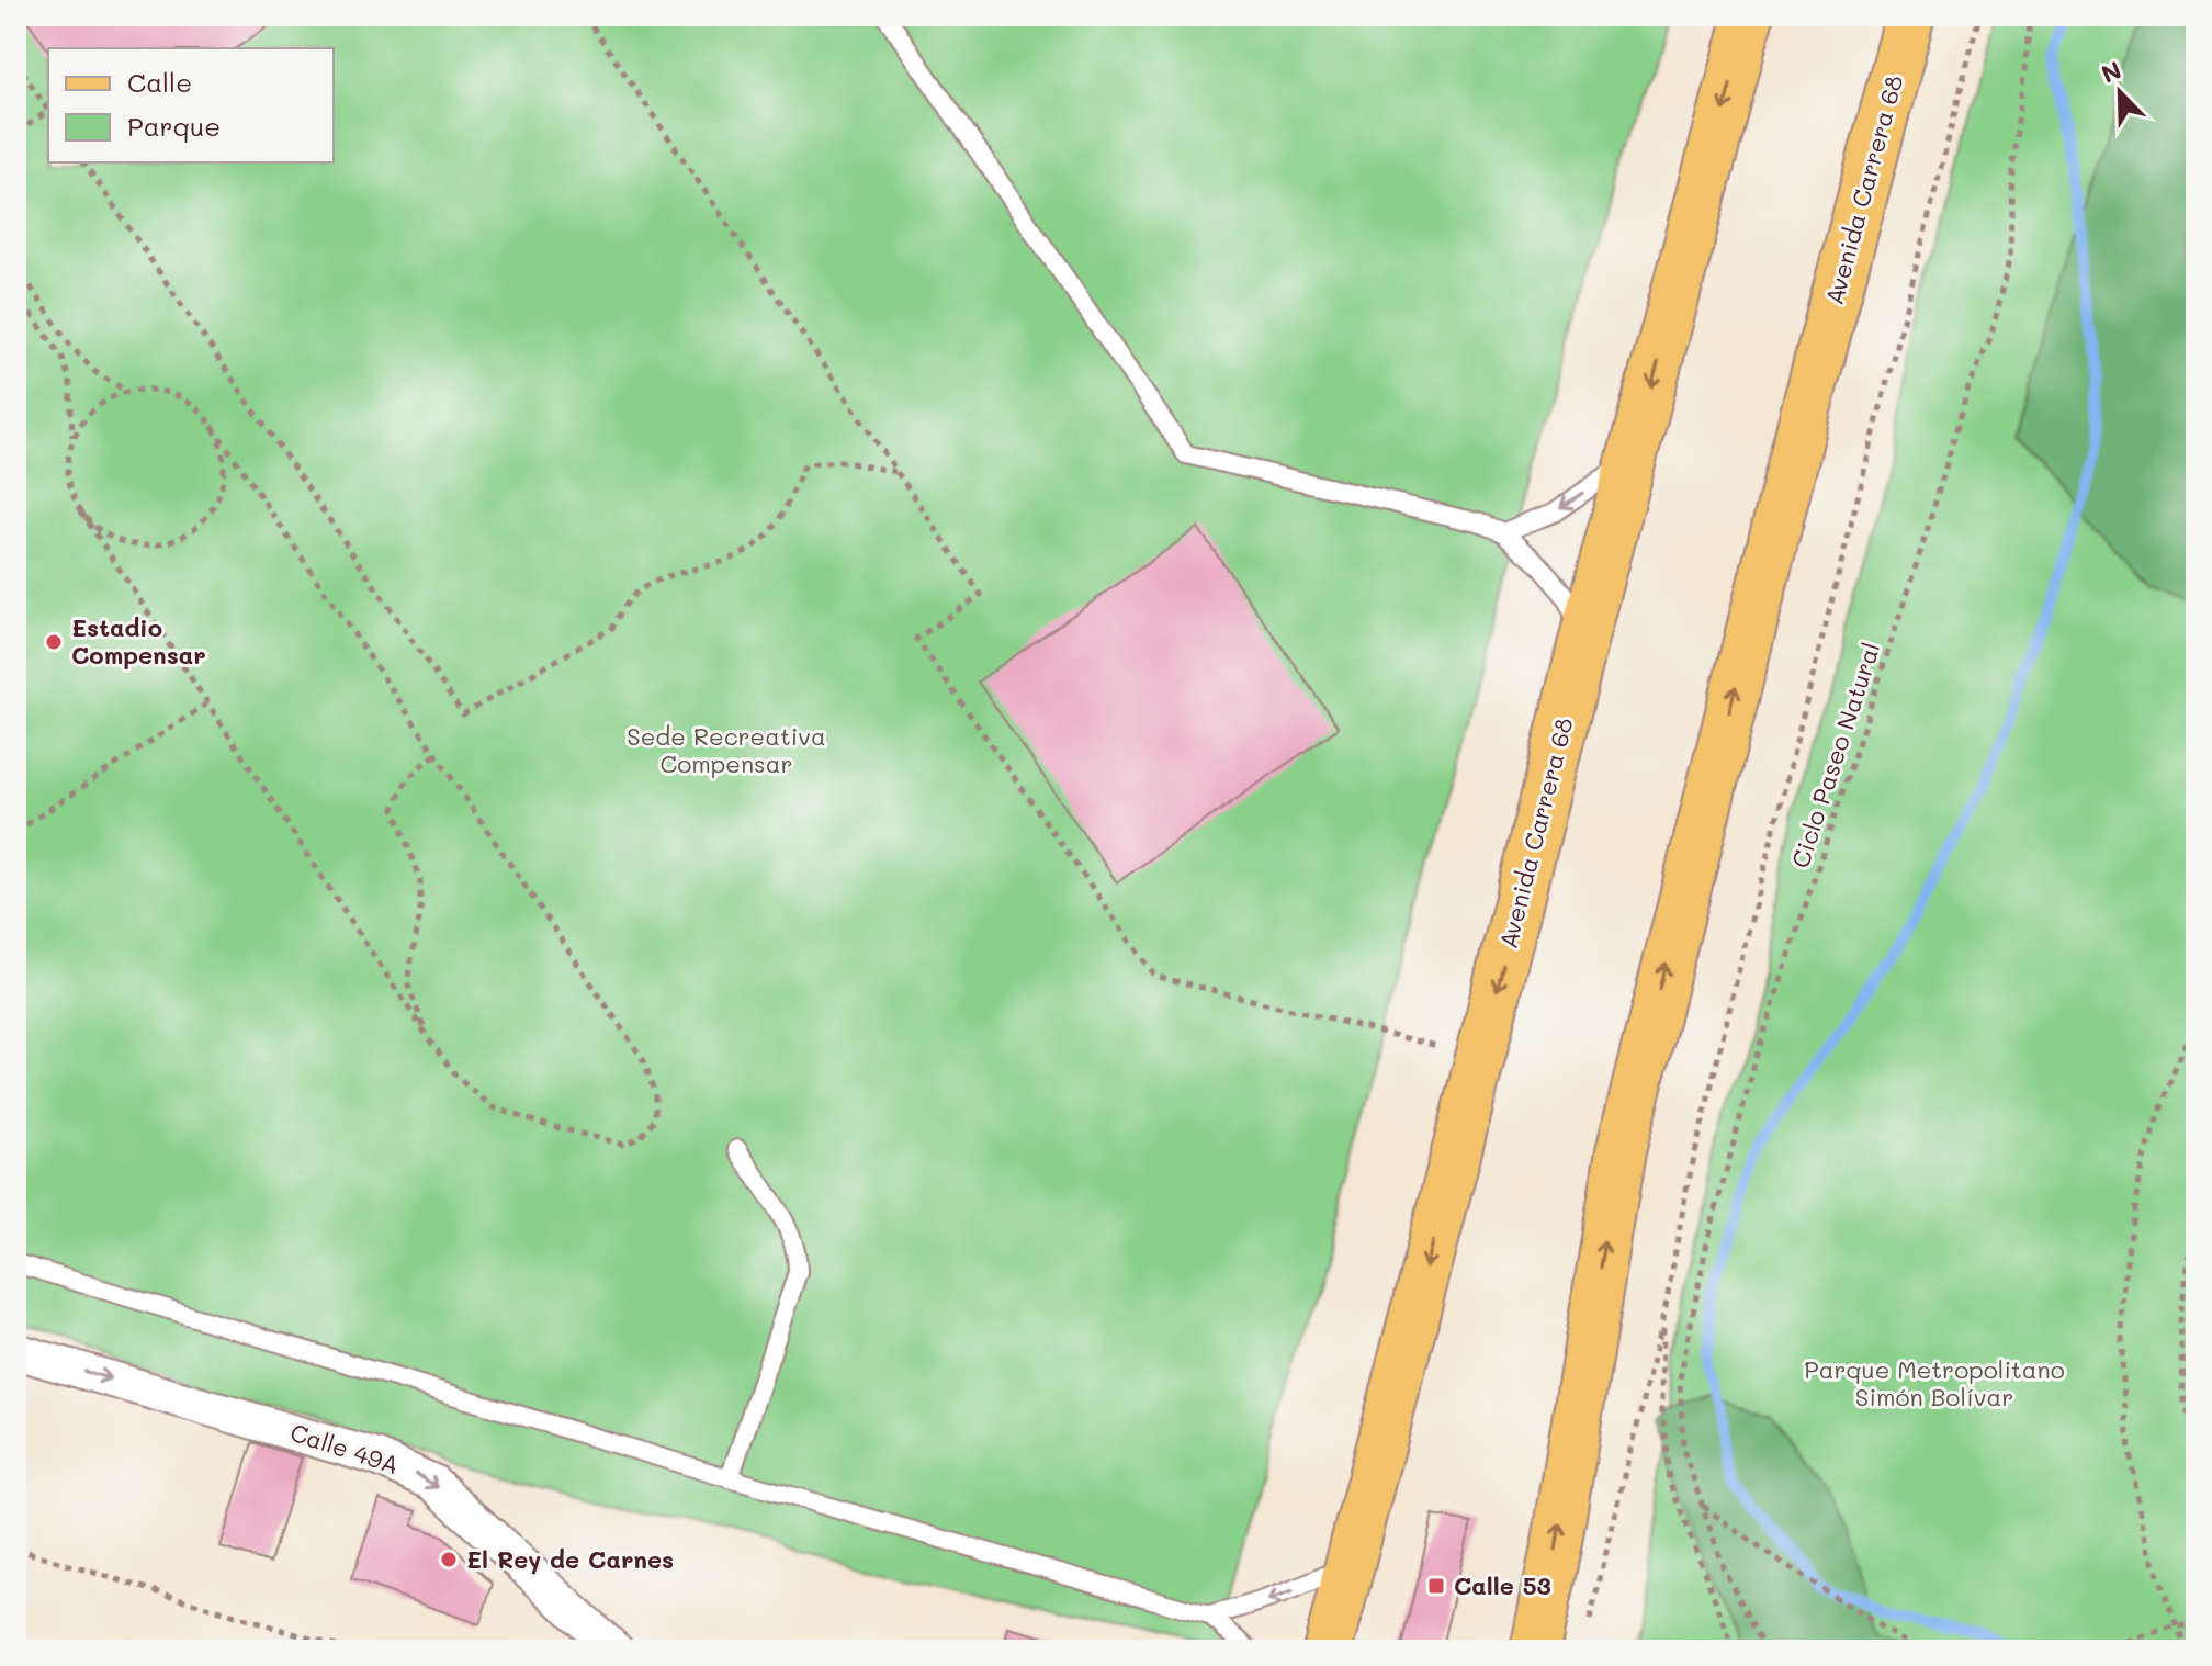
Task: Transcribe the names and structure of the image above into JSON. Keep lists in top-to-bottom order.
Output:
{
  "streets": {
    "main road": ["Avenida Carrera 68"],
    "street": ["Calle 49A"],
    "path": ["Ciclo Paseo Natural"]
  },
  "one_way": ["Calle 49A"],
  "parks": ["Sede Recreativa Compensar", "Parque Metropolitano Simón Bolívar"],
  "places": {
    "other": ["Estadio Compensar", "El Rey de Carnes"],
    "transit": ["Calle 53"]
  },
  "legend": ["Calle", "Parque"],
  "north": "top left"
}
